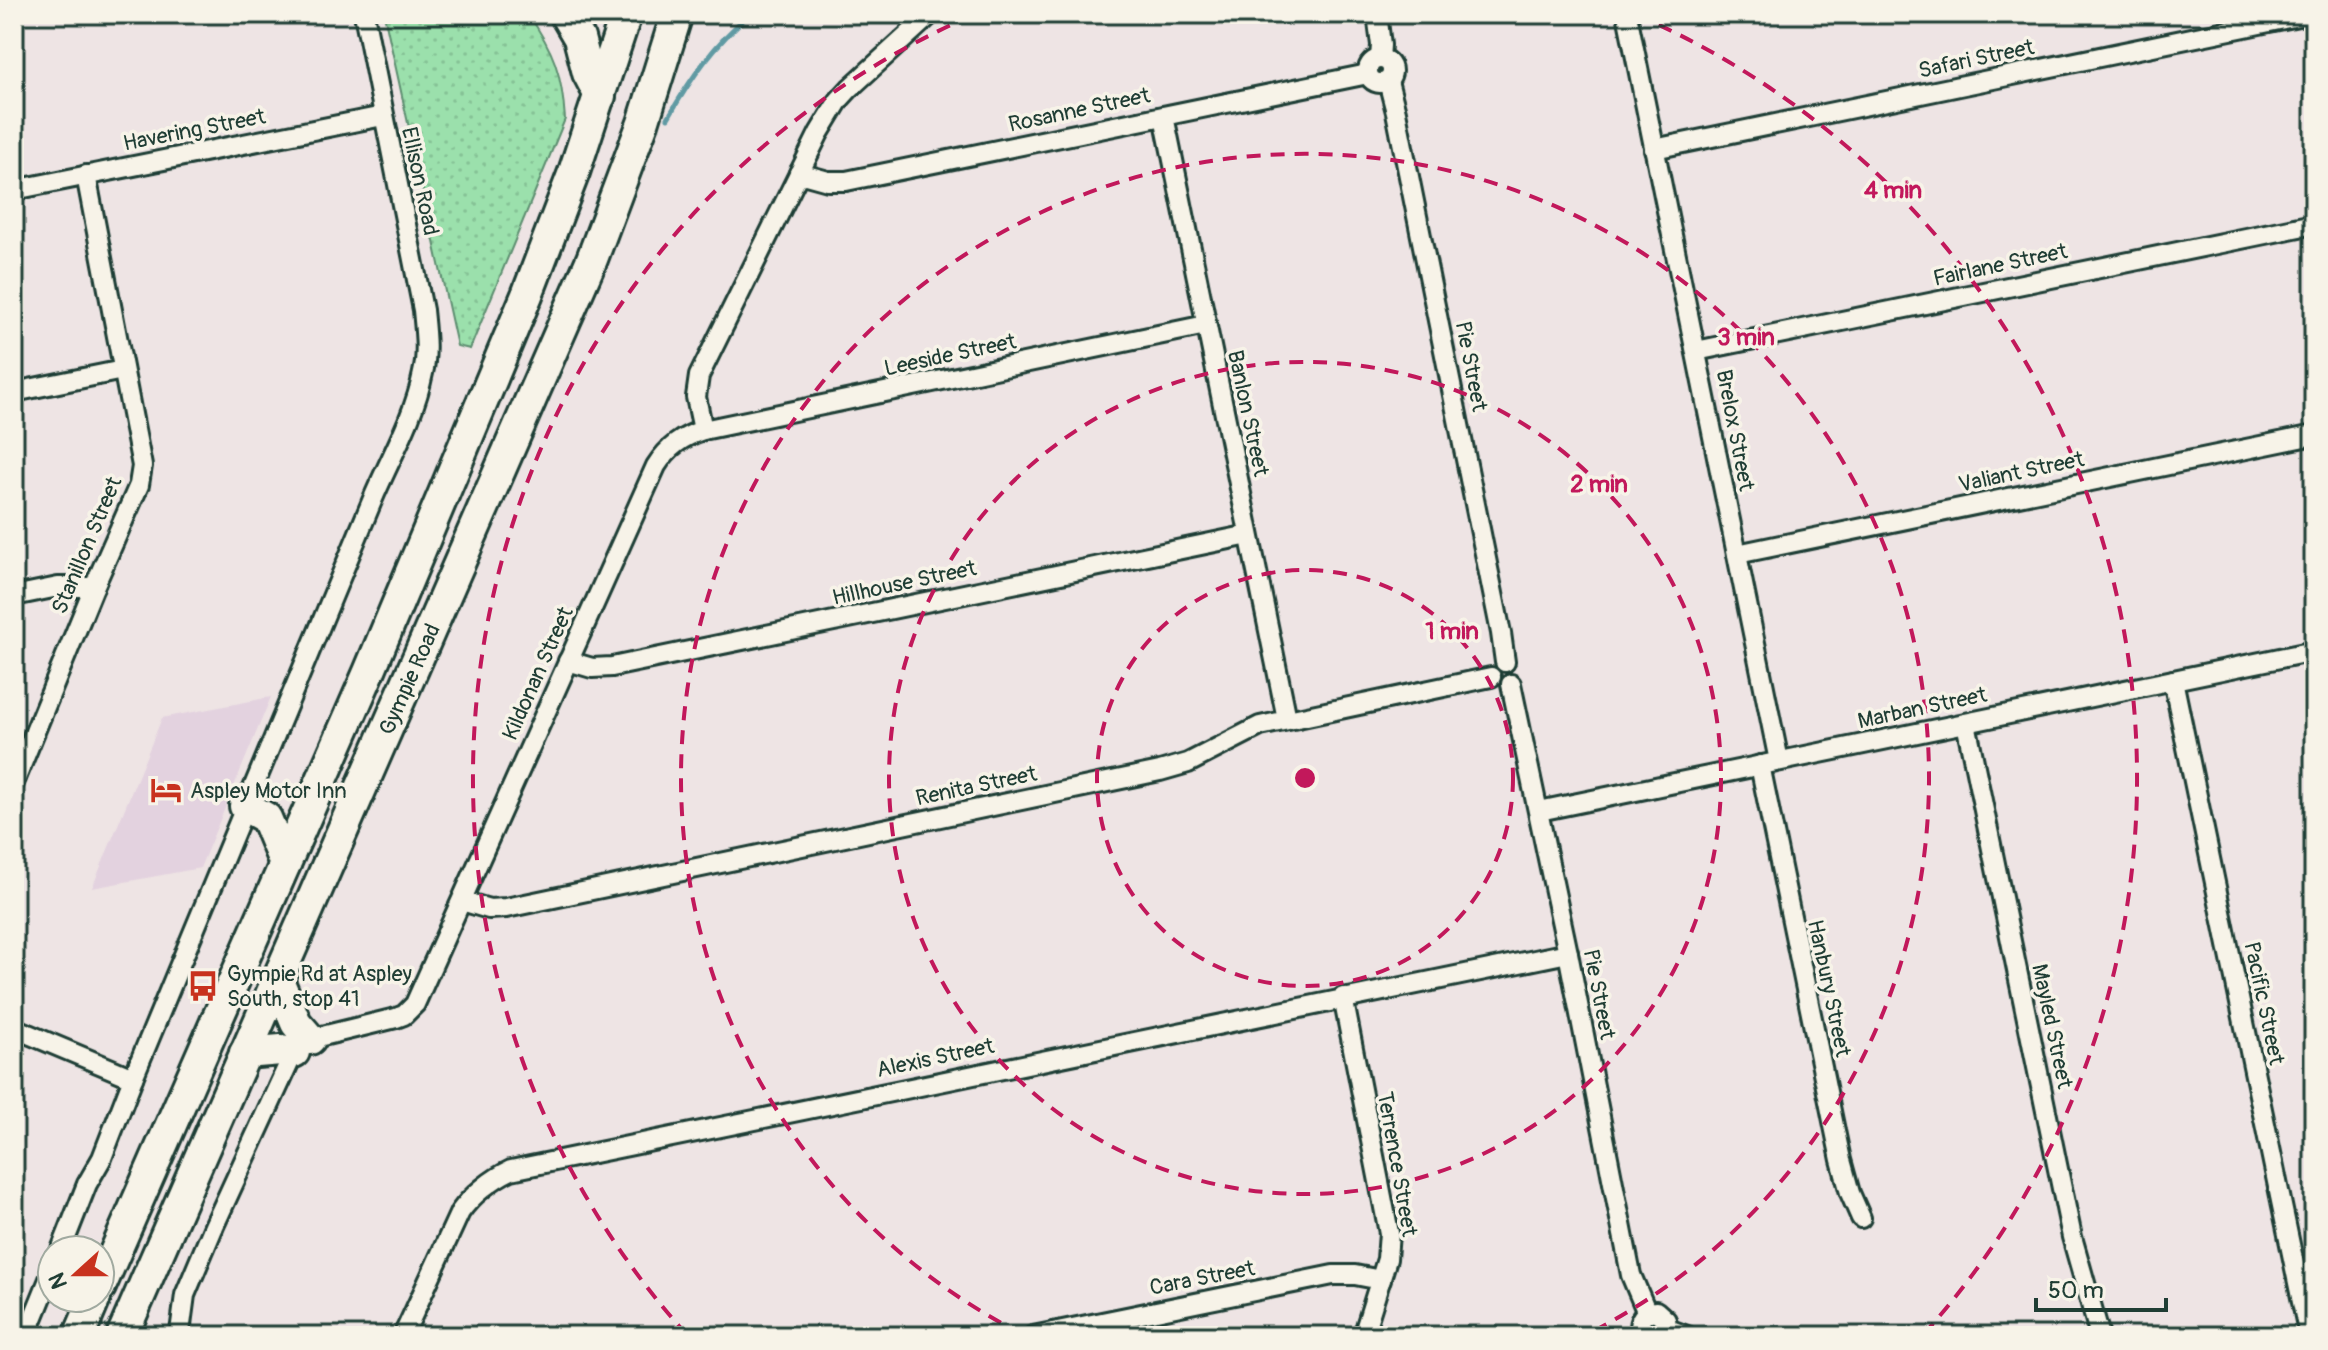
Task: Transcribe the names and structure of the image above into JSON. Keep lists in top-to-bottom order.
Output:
{
  "streets": {
    "highway": ["Gympie Road"],
    "street": [
      "Safari Street",
      "Rosanne Street",
      "Havering Street",
      "Ellison Road",
      "Fairlane Street",
      "Leeside Street",
      "Pie Street",
      "Banlon Street",
      "Brelox Street",
      "Valiant Street",
      "Stanillon Street",
      "Hillhouse Street",
      "Kildonan Street",
      "Marban Street",
      "Renita Street",
      "Hanbury Street",
      "Pacific Street",
      "Mayled Street",
      "Alexis Street",
      "Terrence Street",
      "Cara Street"
    ]
  },
  "crossings": [
    ["Safari Street", "Brelox Street"],
    ["Rosanne Street", "Pie Street"],
    ["Rosanne Street", "Banlon Street"],
    ["Havering Street", "Ellison Road"],
    ["Havering Street", "Stanillon Street"],
    ["Fairlane Street", "Brelox Street"],
    ["Leeside Street", "Banlon Street"],
    ["Leeside Street", "Kildonan Street"],
    ["Pie Street", "Marban Street"],
    ["Pie Street", "Renita Street"],
    ["Pie Street", "Alexis Street"],
    ["Banlon Street", "Hillhouse Street"],
    ["Banlon Street", "Renita Street"],
    ["Brelox Street", "Valiant Street"],
    ["Brelox Street", "Marban Street"],
    ["Brelox Street", "Hanbury Street"],
    ["Hillhouse Street", "Kildonan Street"],
    ["Kildonan Street", "Renita Street"],
    ["Marban Street", "Hanbury Street"],
    ["Marban Street", "Pacific Street"],
    ["Marban Street", "Mayled Street"],
    ["Alexis Street", "Terrence Street"],
    ["Terrence Street", "Cara Street"]
  ],
  "places": {
    "hotel": ["Aspley Motor Inn"],
    "bus stop": ["Gympie Rd at Aspley South, stop 41"]
  },
  "scale_bar": "50 m",
  "north": "left",
  "rings": [
    "4 min",
    "3 min",
    "2 min",
    "1 min"
  ]
}
